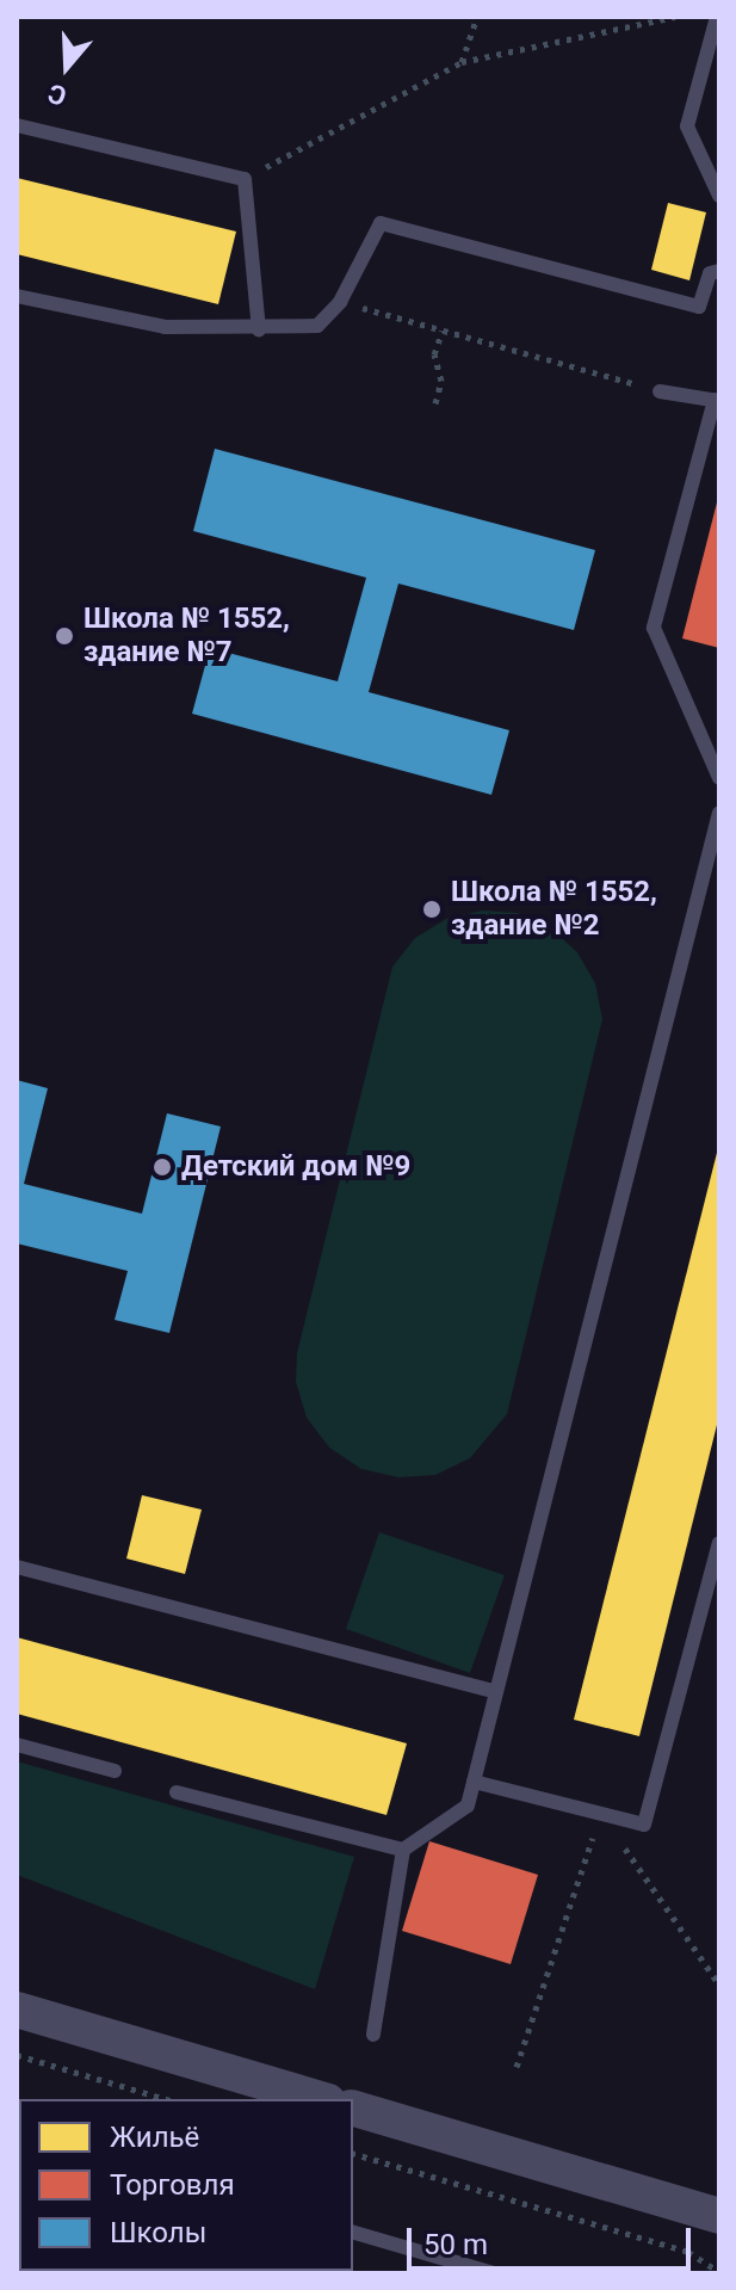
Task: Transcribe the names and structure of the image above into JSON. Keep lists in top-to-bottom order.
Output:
{
  "places": ["Школа № 1552, здание №7", "Школа № 1552, здание №2", "Детский дом №9"],
  "legend": ["Жильё", "Торговля", "Школы"],
  "scale_bar": "50 m",
  "north": "bottom"
}
